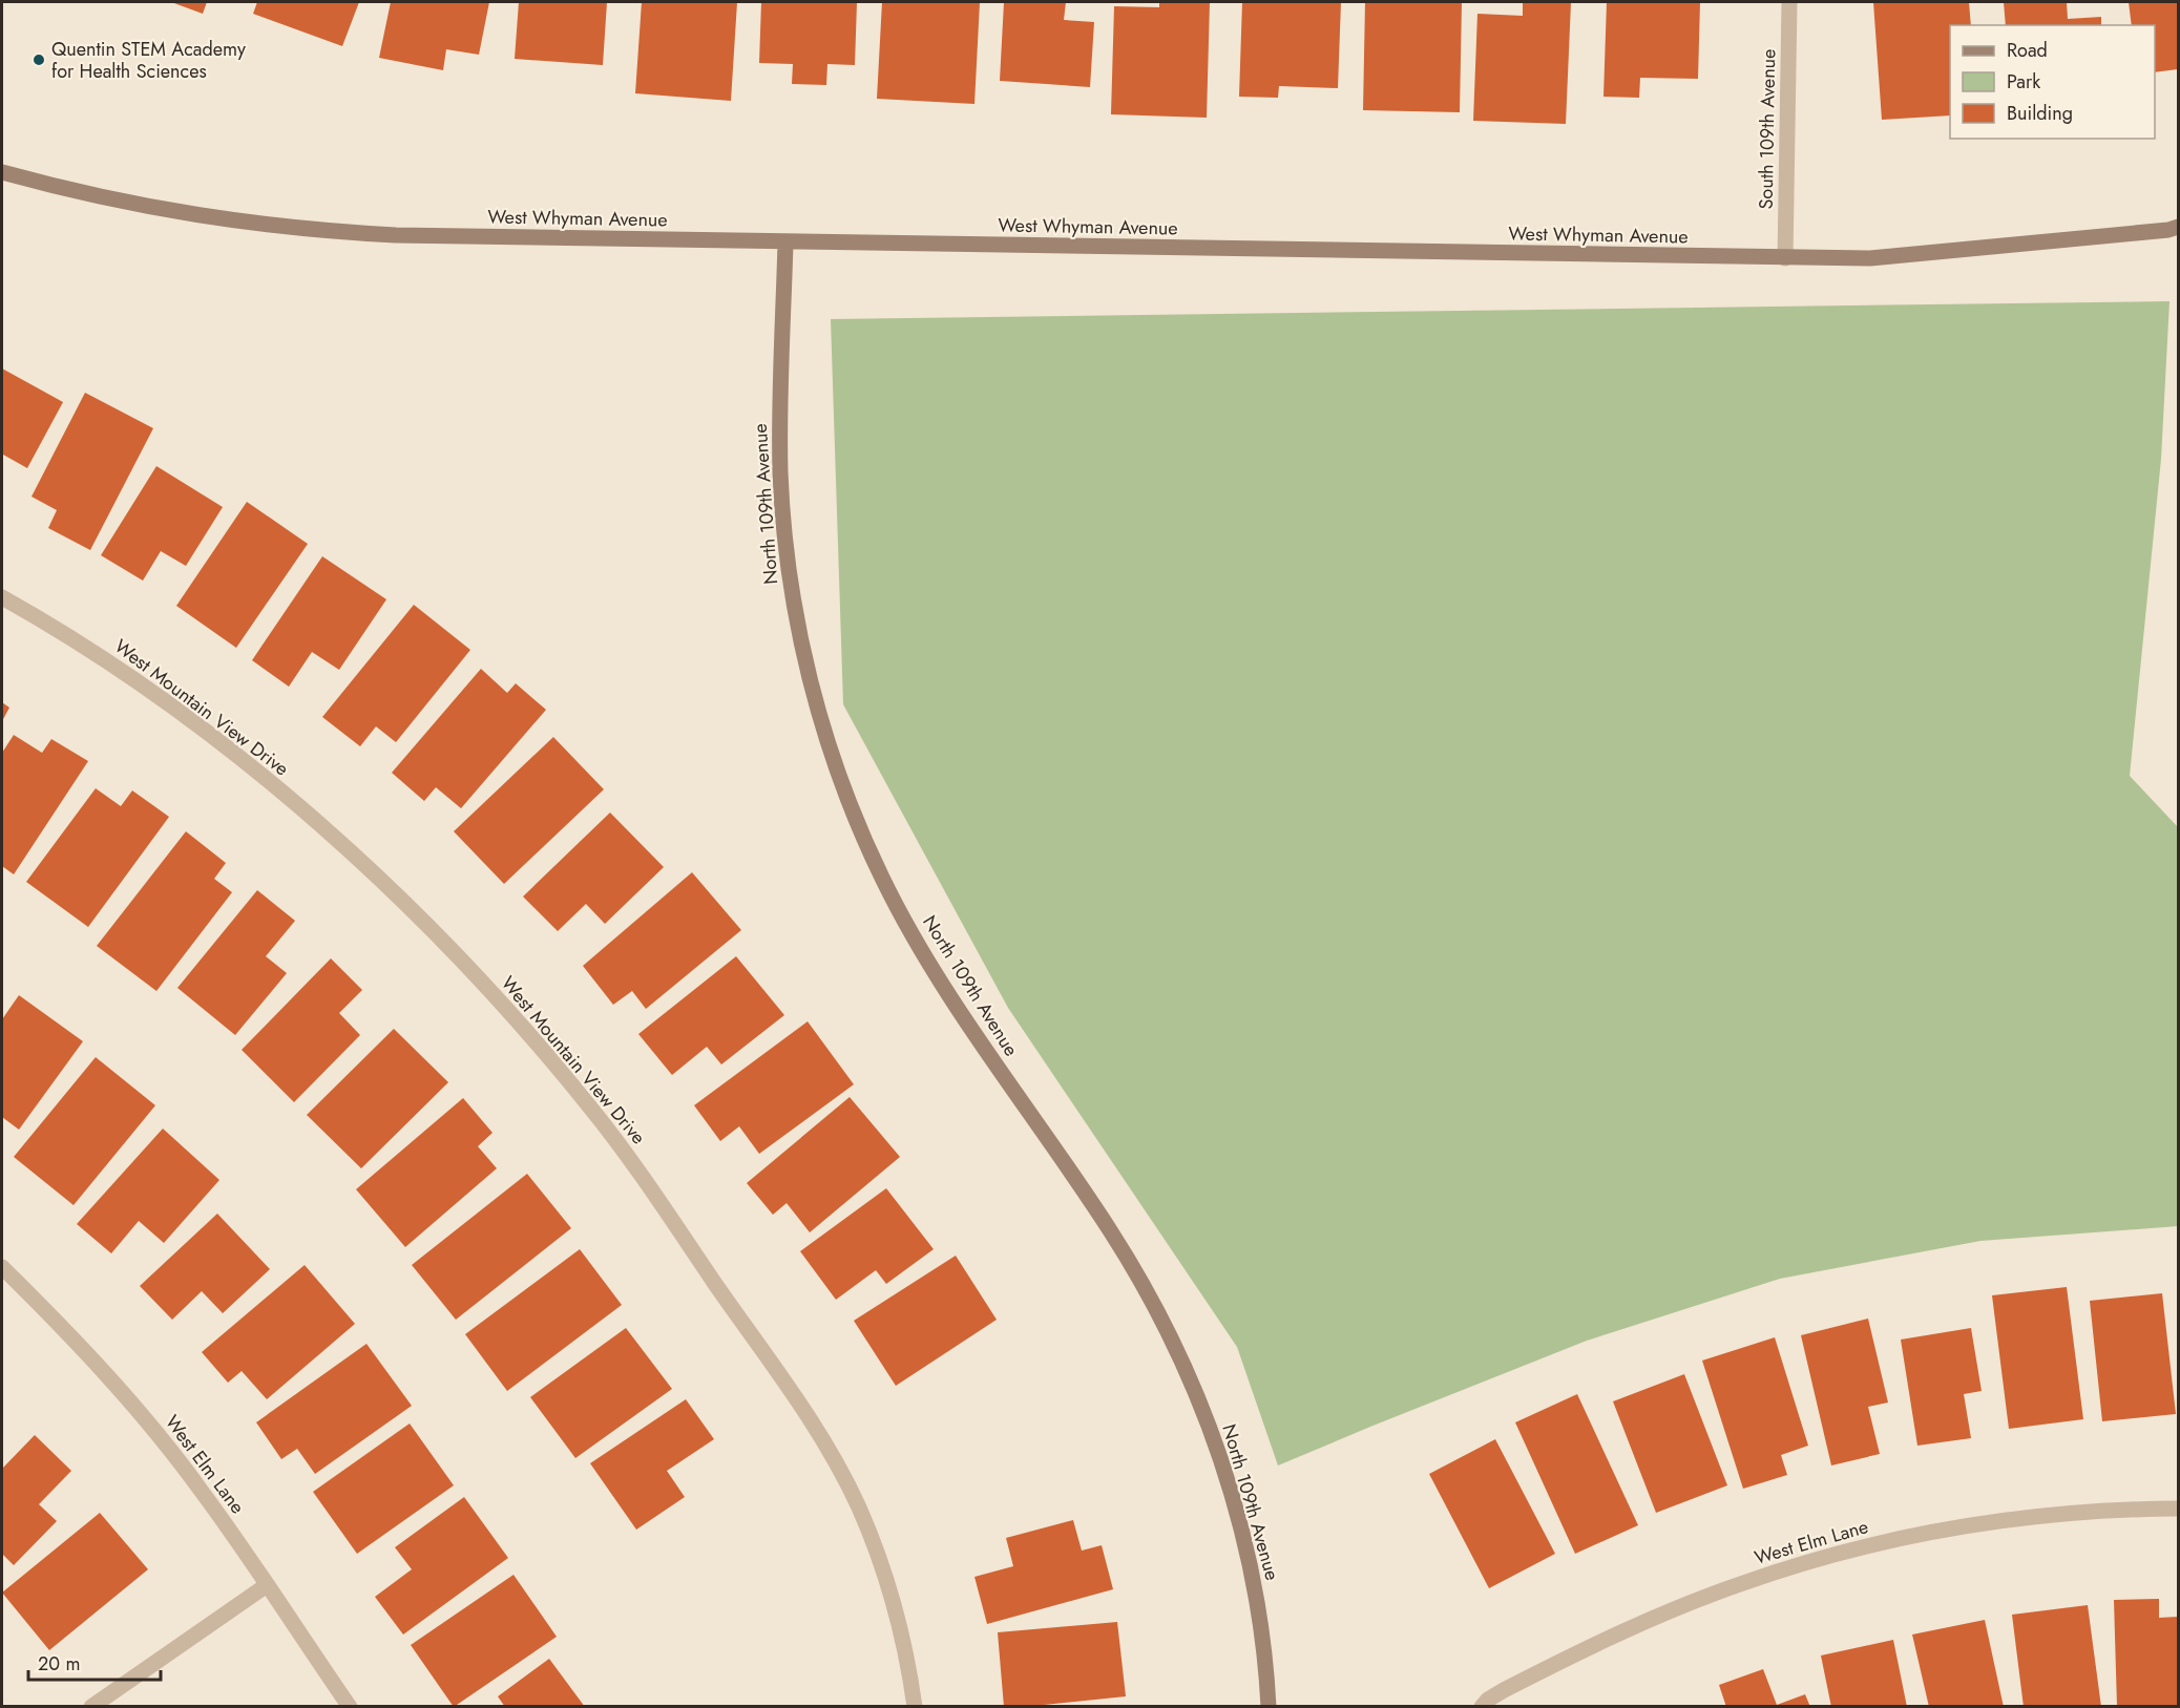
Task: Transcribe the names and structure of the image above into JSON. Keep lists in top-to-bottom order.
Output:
{
  "streets": {
    "street": [
      "South 109th Avenue",
      "West Whyman Avenue",
      "North 109th Avenue",
      "West Mountain View Drive",
      "West Elm Lane"
    ]
  },
  "crossings": [
    ["South 109th Avenue", "West Whyman Avenue"],
    ["West Whyman Avenue", "North 109th Avenue"]
  ],
  "places": ["Quentin STEM Academy for Health Sciences"],
  "legend": ["Road", "Park", "Building"],
  "scale_bar": "20 m"
}
